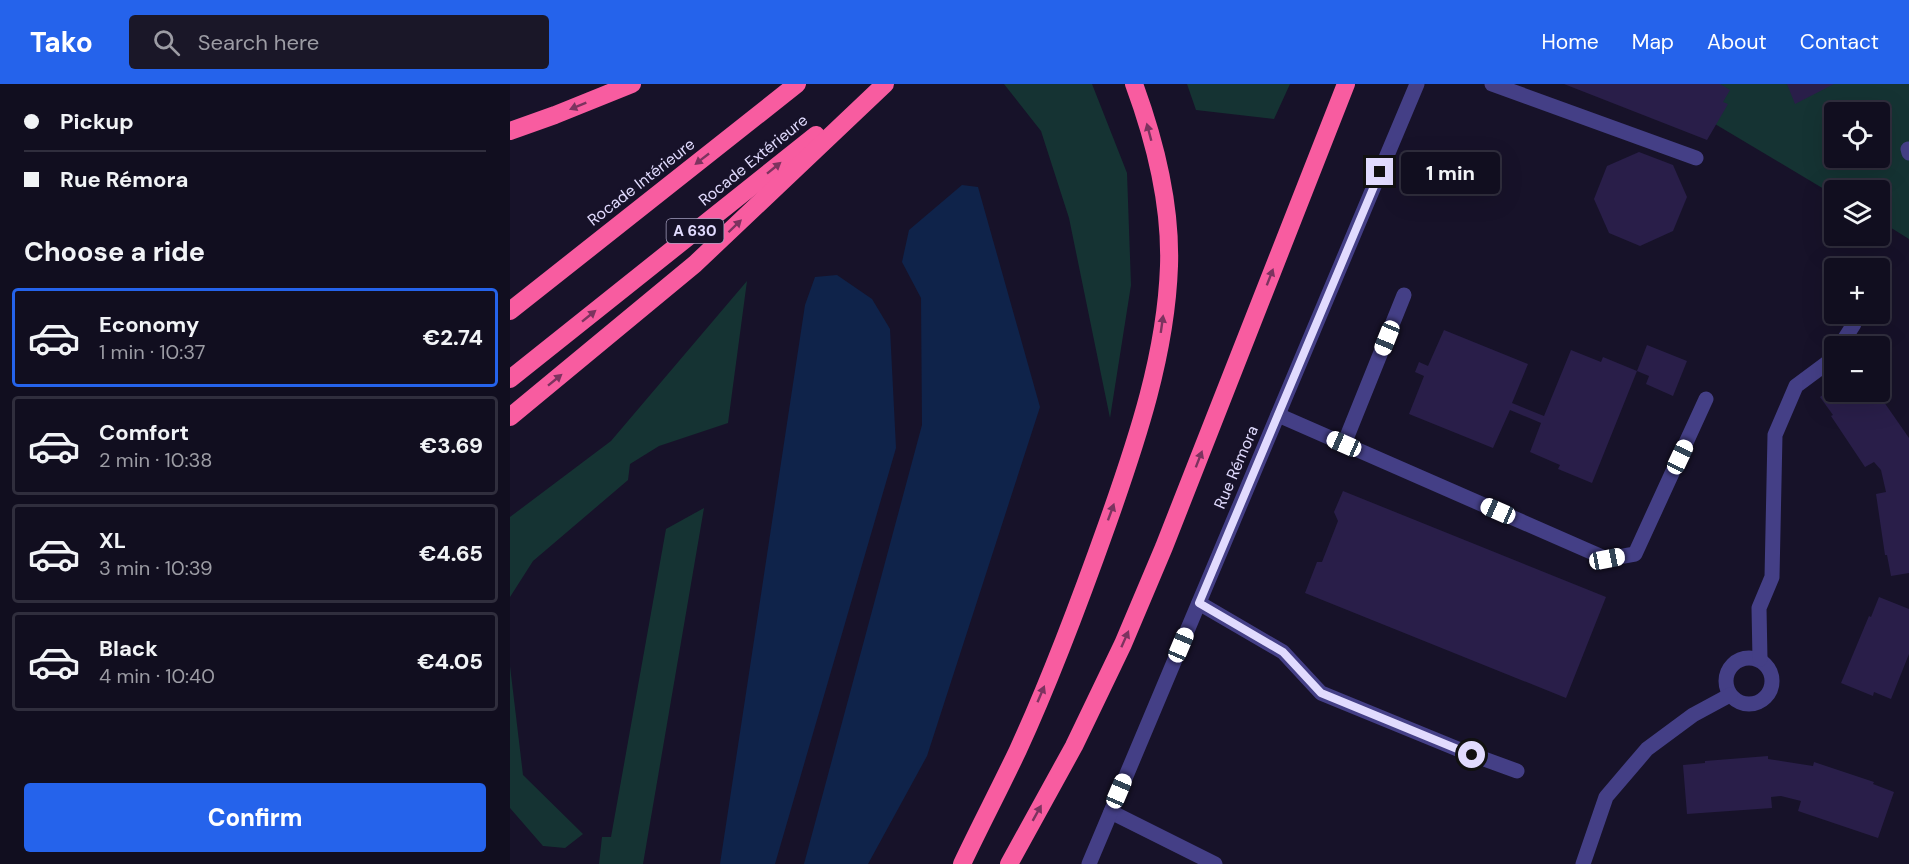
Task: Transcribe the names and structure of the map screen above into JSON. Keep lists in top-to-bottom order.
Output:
{
  "streets": {
    "highway": ["Rocade Extérieure", "Rocade Intérieure", "A 630"],
    "street": ["Rue Rémora"]
  },
  "page": {
    "header": "Tako",
    "search": "Search here",
    "nav": [
      "Home",
      "Map",
      "About",
      "Contact"
    ],
    "banner": ["Pickup", "Rue Rémora"],
    "map_buttons": ["+", "−"],
    "bubble": "1 min",
    "heading": "Choose a ride",
    "list": [
      {
        "name": "Economy",
        "note": "1 min · 10:37",
        "value": "€2.74"
      },
      {
        "name": "Comfort",
        "note": "2 min · 10:38",
        "value": "€3.69"
      },
      {
        "name": "XL",
        "note": "3 min · 10:39",
        "value": "€4.65"
      },
      {
        "name": "Black",
        "note": "4 min · 10:40",
        "value": "€4.05"
      }
    ],
    "buttons": "Confirm"
  }
}
